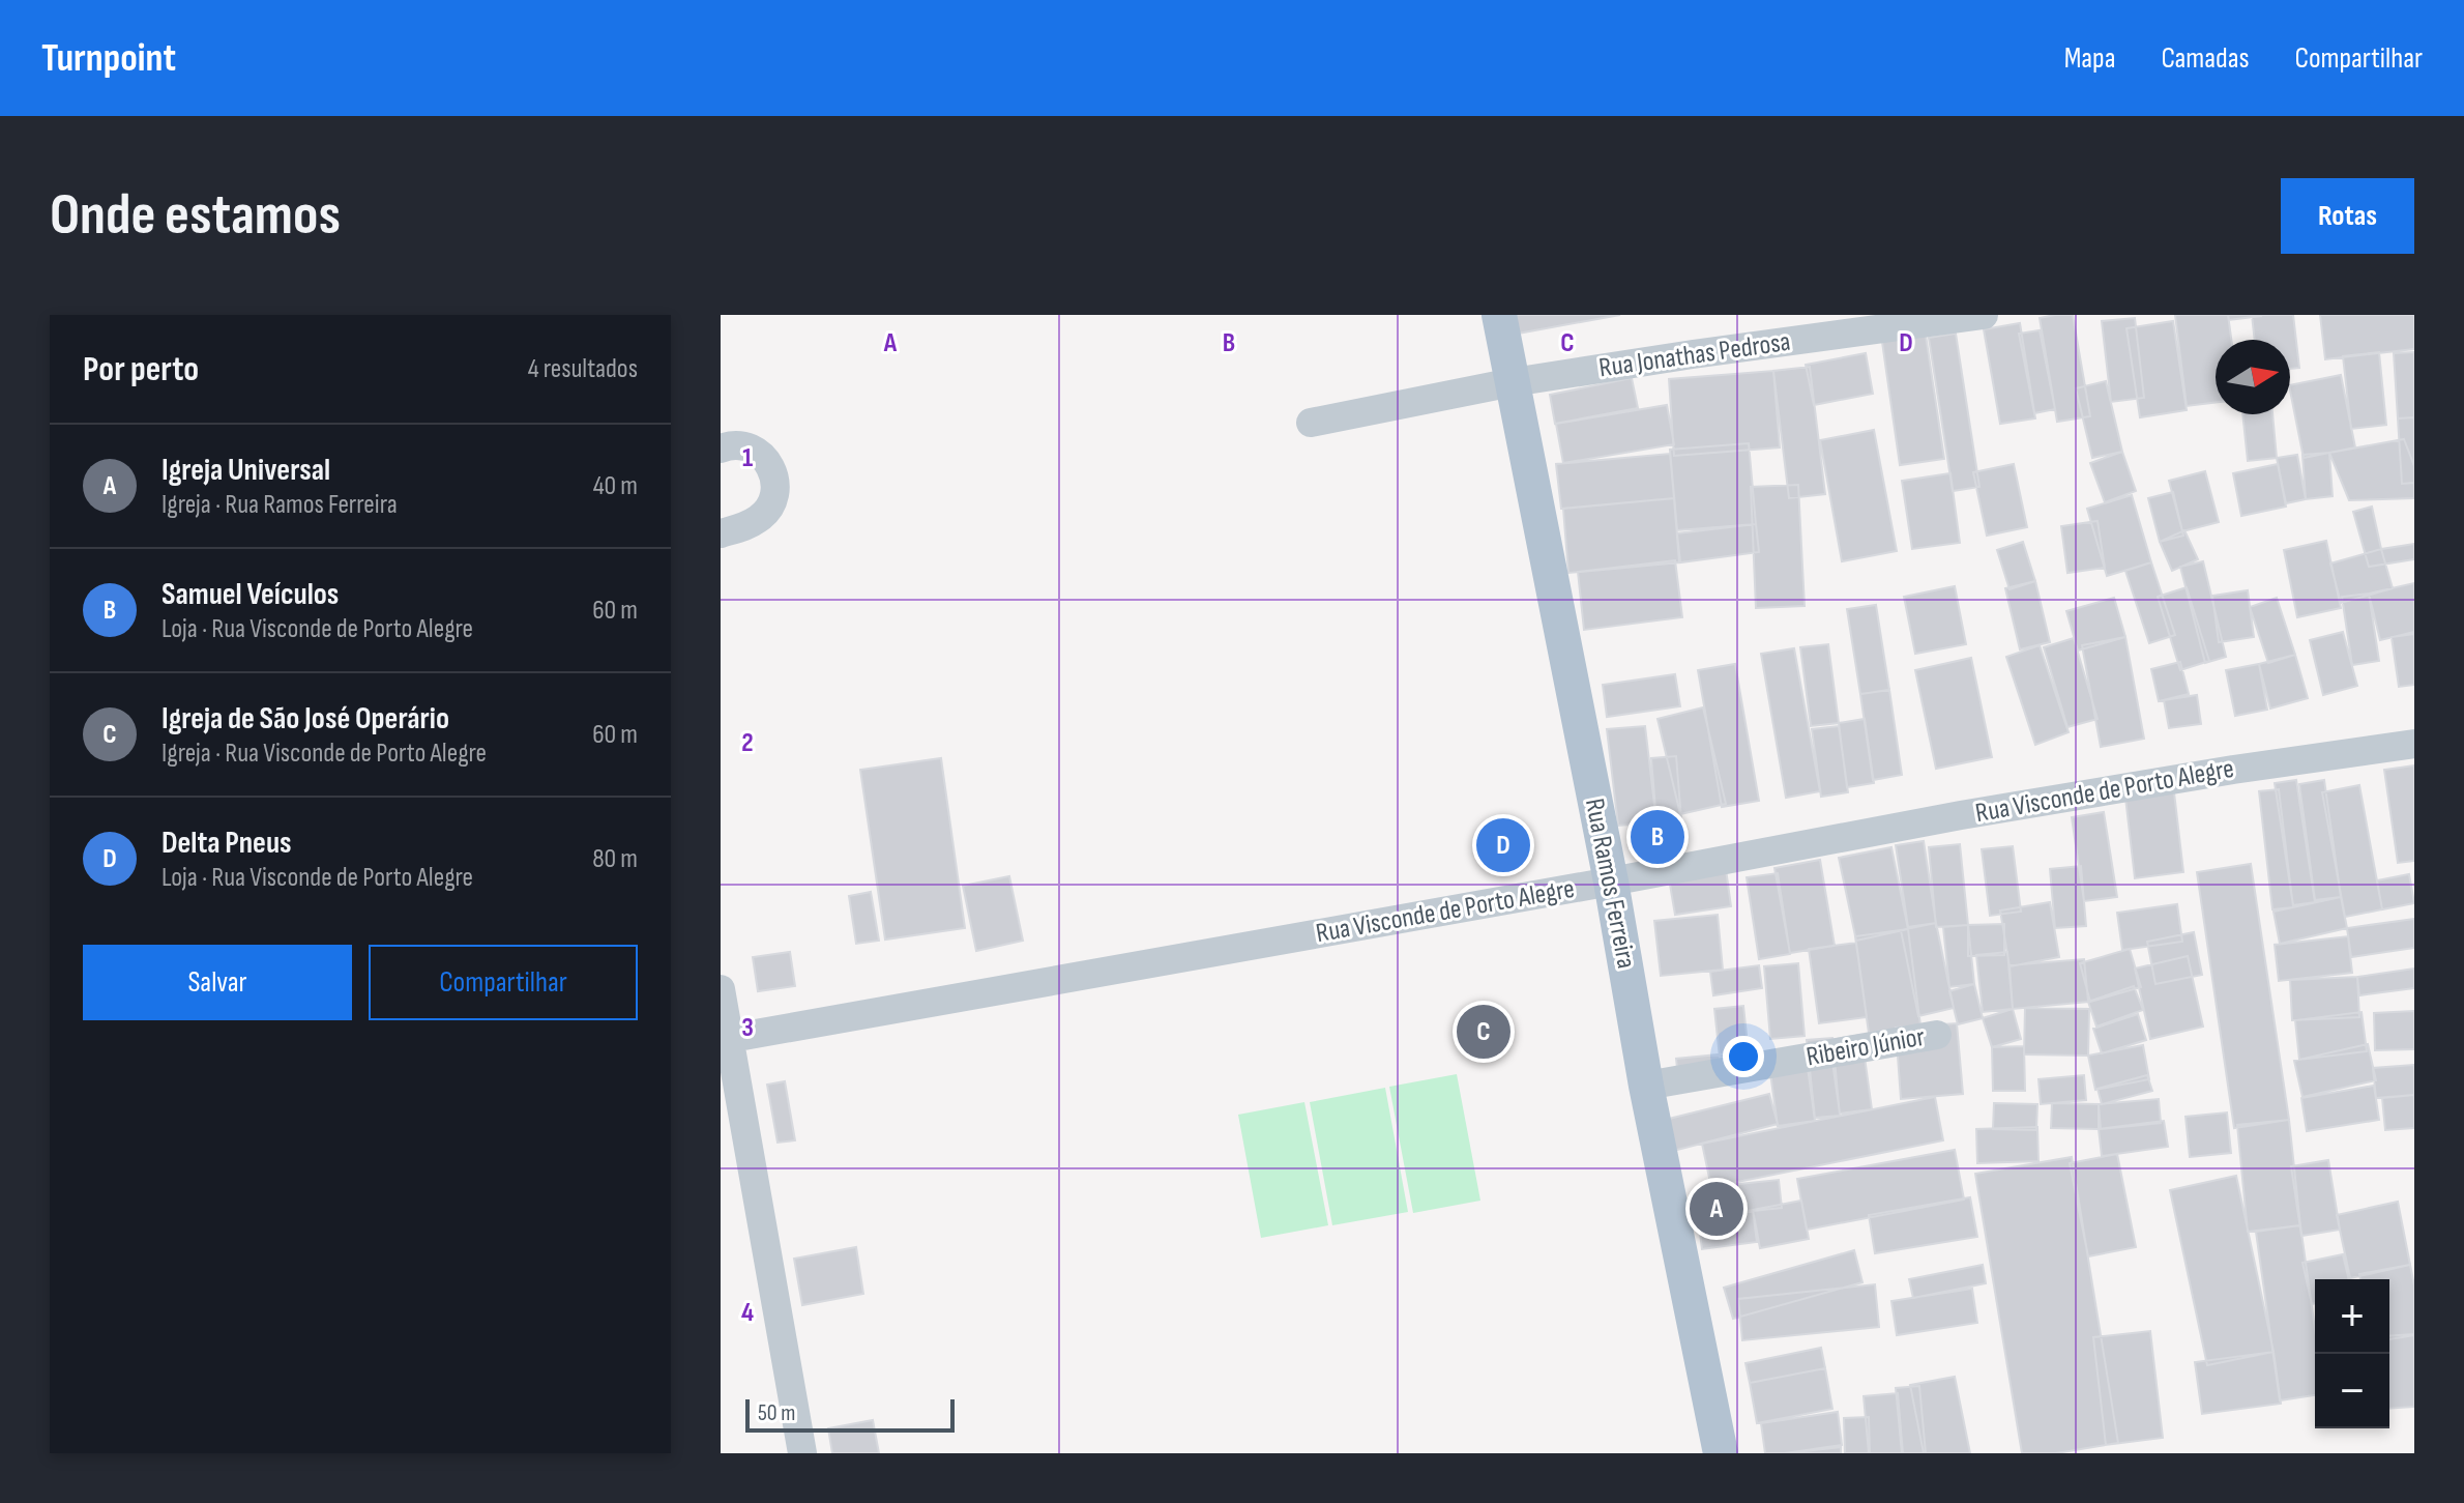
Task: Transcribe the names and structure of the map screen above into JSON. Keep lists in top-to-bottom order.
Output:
{
  "streets": {
    "main road": ["Rua Ramos Ferreira"],
    "street": ["Rua Jonathas Pedrosa", "Rua Visconde de Porto Alegre", "Ribeiro Júnior"]
  },
  "crossings": [
    ["Rua Jonathas Pedrosa", "Rua Ramos Ferreira"],
    ["Rua Visconde de Porto Alegre", "Rua Ramos Ferreira"],
    ["Rua Ramos Ferreira", "Ribeiro Júnior"]
  ],
  "scale_bar": "50 m",
  "north": "right",
  "page": {
    "header": "Turnpoint",
    "nav": ["Mapa", "Camadas", "Compartilhar"],
    "buttons": [
      "Rotas",
      ["Salvar", "Compartilhar"]
    ],
    "title": "Onde estamos",
    "heading": ["Por perto", "4 resultados"],
    "list": [
      {
        "mark": "A",
        "name": "Igreja Universal",
        "note": "Igreja · Rua Ramos Ferreira",
        "value": "40 m"
      },
      {
        "mark": "B",
        "name": "Samuel Veículos",
        "note": "Loja · Rua Visconde de Porto Alegre",
        "value": "60 m"
      },
      {
        "mark": "C",
        "name": "Igreja de São José Operário",
        "note": "Igreja · Rua Visconde de Porto Alegre",
        "value": "60 m"
      },
      {
        "mark": "D",
        "name": "Delta Pneus",
        "note": "Loja · Rua Visconde de Porto Alegre",
        "value": "80 m"
      }
    ],
    "pins": [
      "B",
      "D",
      "C",
      "A"
    ],
    "map_buttons": ["+", "−"],
    "scale": "50 m"
  },
  "grid": {
    "columns": [
      "A",
      "B",
      "C",
      "D"
    ],
    "rows": [
      "1",
      "2",
      "3",
      "4"
    ]
  }
}
